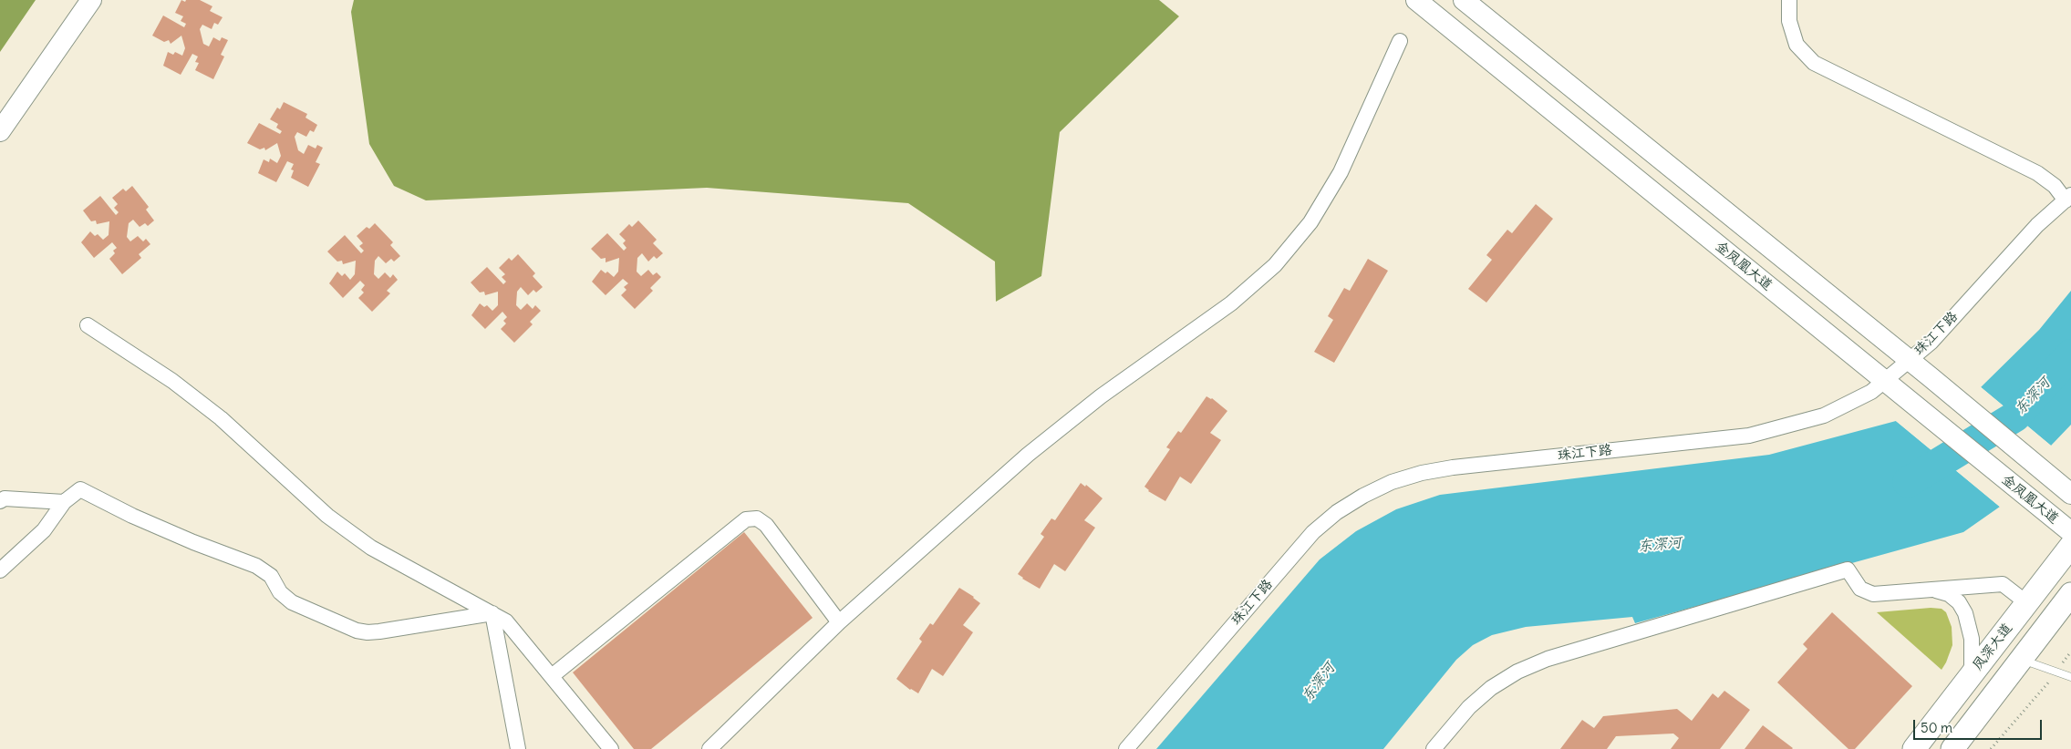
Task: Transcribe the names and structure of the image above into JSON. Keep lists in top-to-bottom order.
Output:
{
  "streets": {
    "main road": ["凤深大道"],
    "street": ["金凤凰大道", "珠江下路"]
  },
  "crossings": [
    ["金凤凰大道", "珠江下路"]
  ],
  "water": ["东深河"],
  "scale_bar": "50 m"
}
